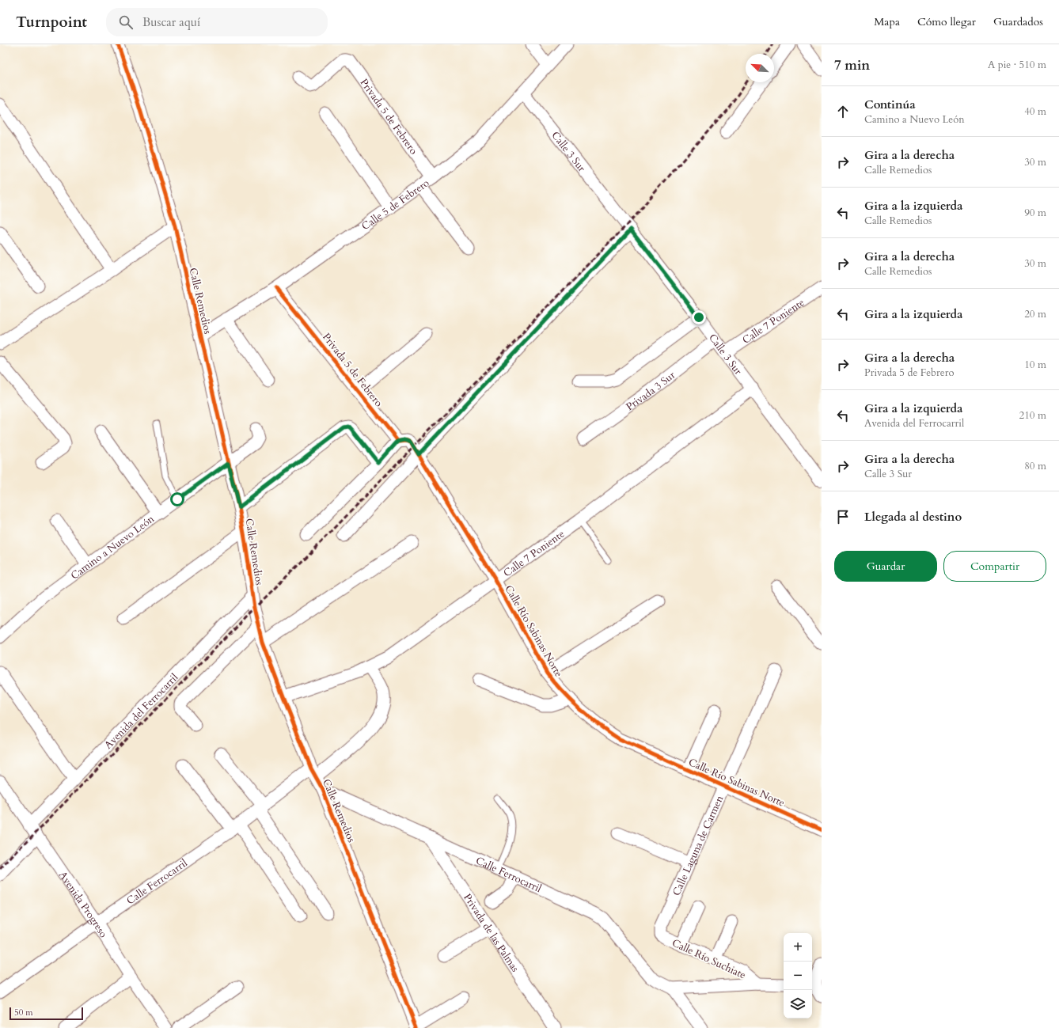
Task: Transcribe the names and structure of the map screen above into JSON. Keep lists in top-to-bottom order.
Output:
{
  "streets": {
    "street": [
      "Privada 5 de Febrero",
      "Calle 3 Sur",
      "Calle 5 de Febrero",
      "Calle Remedios",
      "Calle 7 Poniente",
      "Privada 3 Sur",
      "Camino a Nuevo León",
      "Calle Río Sabinas Norte",
      "Avenida del Ferrocarril",
      "Calle Laguna de Carmen",
      "Calle Ferrocarril",
      "Avenida Progreso",
      "Privada de las Palmas",
      "Calle Río Suchiate"
    ]
  },
  "crossings": [
    ["Privada 5 de Febrero", "Calle 5 de Febrero"],
    ["Calle 3 Sur", "Calle 5 de Febrero"],
    ["Calle 3 Sur", "Calle 7 Poniente"],
    ["Calle 3 Sur", "Privada 3 Sur"],
    ["Calle 5 de Febrero", "Calle Remedios"],
    ["Calle Remedios", "Calle 7 Poniente"],
    ["Calle Remedios", "Camino a Nuevo León"],
    ["Calle Remedios", "Avenida del Ferrocarril"],
    ["Calle Remedios", "Calle Ferrocarril"],
    ["Calle 7 Poniente", "Calle Río Sabinas Norte"],
    ["Calle 7 Poniente", "Calle Ferrocarril"],
    ["Calle Río Sabinas Norte", "Calle Laguna de Carmen"],
    ["Avenida del Ferrocarril", "Avenida Progreso"],
    ["Calle Laguna de Carmen", "Calle Río Suchiate"],
    ["Calle Ferrocarril", "Avenida Progreso"],
    ["Calle Ferrocarril", "Privada de las Palmas"]
  ],
  "scale_bar": "50 m",
  "north": "top left",
  "page": {
    "header": "Turnpoint",
    "search": "Buscar aquí",
    "nav": ["Mapa", "Cómo llegar", "Guardados"],
    "heading": ["7 min", "A pie · 510 m"],
    "list": [
      ["Continúa", "Camino a Nuevo León", "40 m"],
      ["Gira a la derecha", "Calle Remedios", "30 m"],
      ["Gira a la izquierda", "Calle Remedios", "90 m"],
      ["Gira a la derecha", "Calle Remedios", "30 m"],
      ["Gira a la izquierda", "20 m"],
      ["Gira a la derecha", "Privada 5 de Febrero", "10 m"],
      ["Gira a la izquierda", "Avenida del Ferrocarril", "210 m"],
      ["Gira a la derecha", "Calle 3 Sur", "80 m"],
      "Llegada al destino"
    ],
    "buttons": ["Guardar", "Compartir"],
    "map_buttons": ["+", "−"],
    "scale": "50 m"
  }
}
